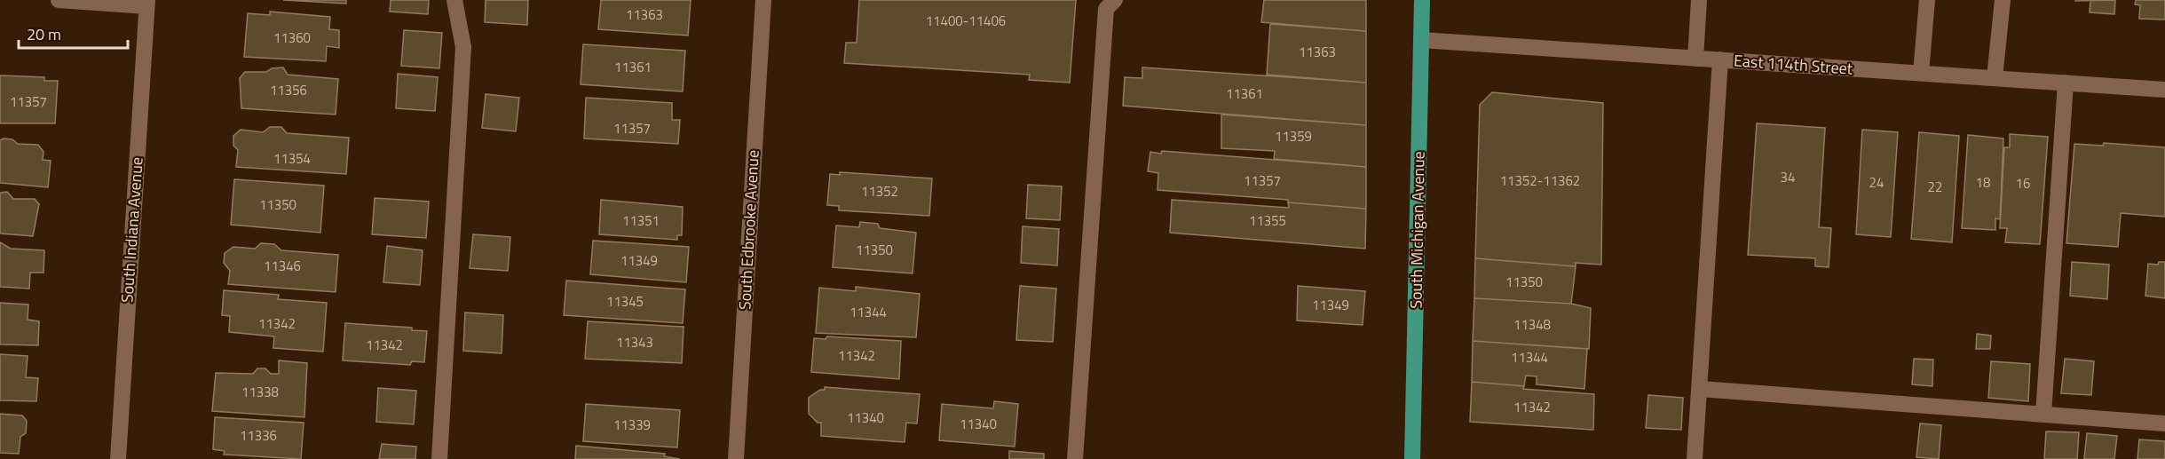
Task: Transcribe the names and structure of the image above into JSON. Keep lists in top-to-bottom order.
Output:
{
  "streets": {
    "main road": ["South Michigan Avenue"],
    "street": ["East 114th Street", "South Indiana Avenue", "South Edbrooke Avenue"]
  },
  "crossings": [
    ["East 114th Street", "South Michigan Avenue"]
  ],
  "house_numbers": [
    "11363",
    "11400-11406",
    "11360",
    "11363",
    "11361",
    "11356",
    "11361",
    "11357",
    "11357",
    "11359",
    "11354",
    "34",
    "11357",
    "11352-11362",
    "24",
    "18",
    "16",
    "22",
    "11352",
    "11350",
    "11351",
    "11355",
    "11350",
    "11349",
    "11346",
    "11350",
    "11345",
    "11349",
    "11344",
    "11342",
    "11348",
    "11343",
    "11342",
    "11342",
    "11344",
    "11338",
    "11342",
    "11340",
    "11340",
    "11339",
    "11336"
  ],
  "scale_bar": "20 m"
}
